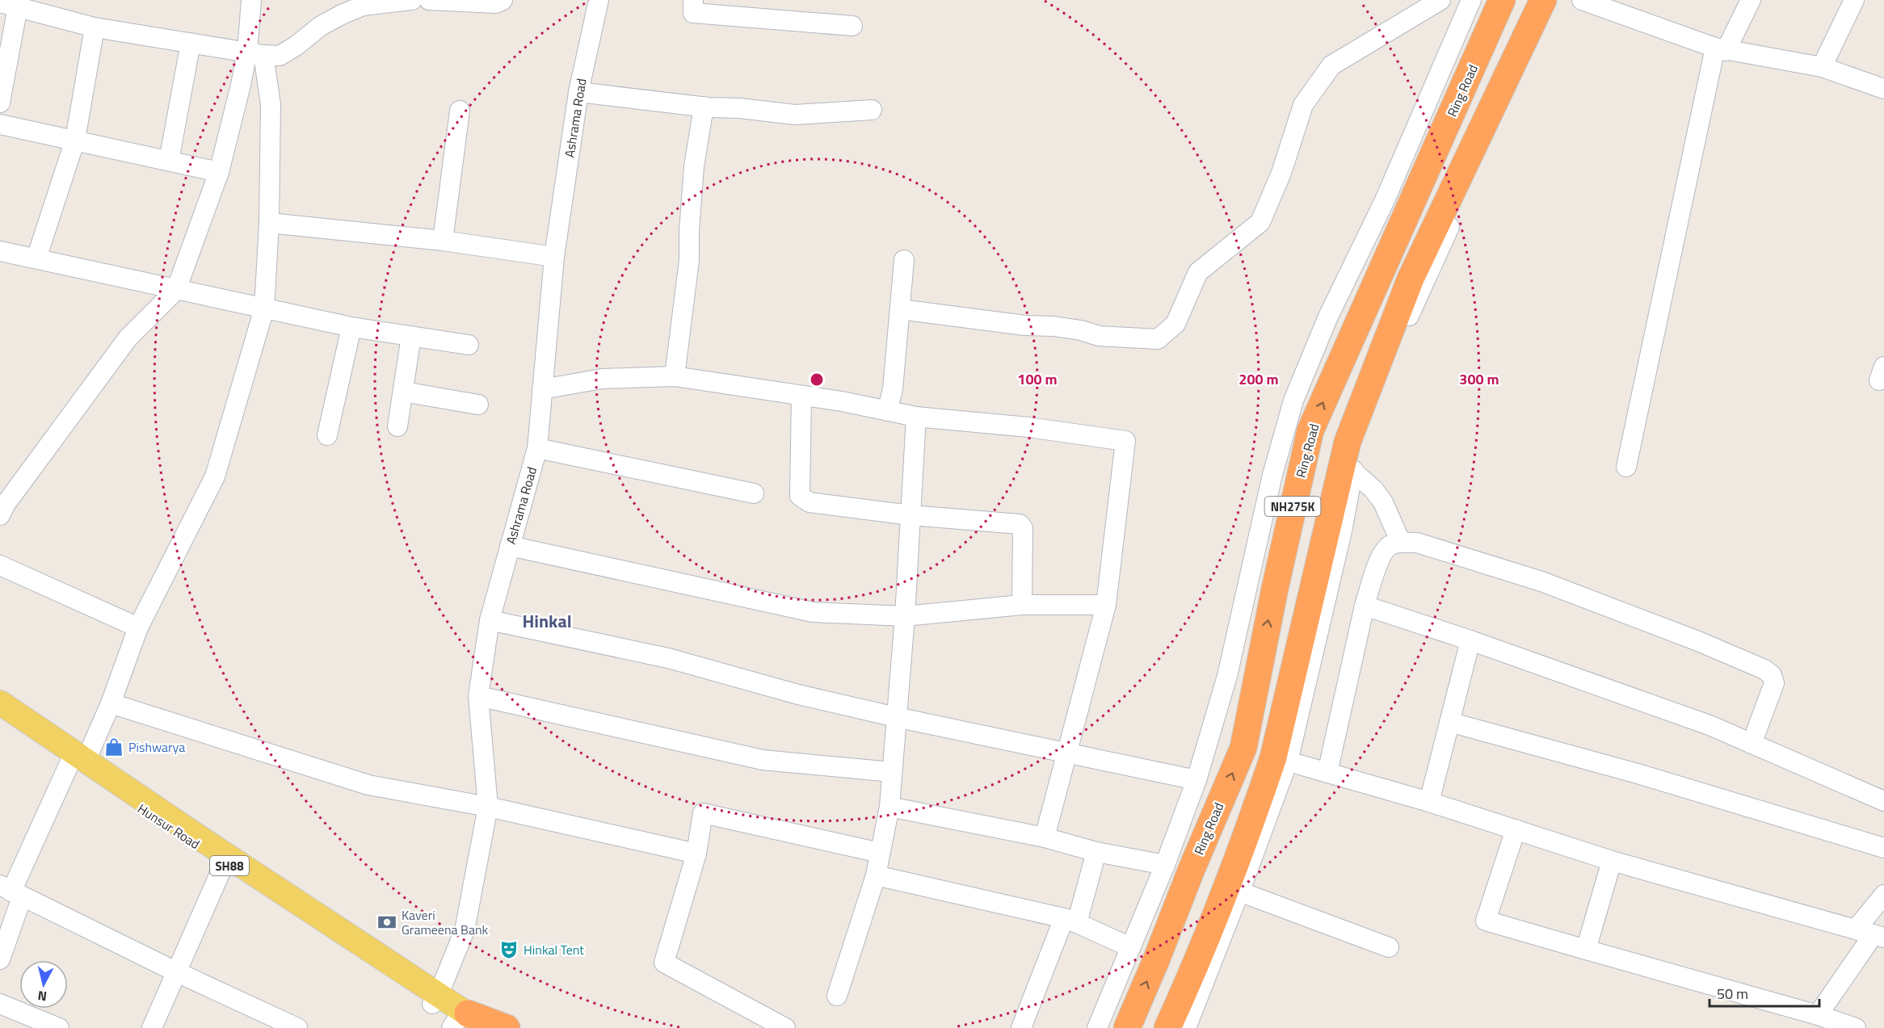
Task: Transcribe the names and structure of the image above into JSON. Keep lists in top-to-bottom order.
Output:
{
  "streets": {
    "highway": ["Ring Road", "NH275K"],
    "main road": ["Hunsur Road", "SH88"],
    "street": ["Ashrama Road"]
  },
  "crossings": [
    ["Ashrama Road", "Hunsur Road"]
  ],
  "districts": ["Hinkal"],
  "places": {
    "shop": ["Pishwarya"],
    "bank": ["Kaveri Grameena Bank"],
    "theatre": ["Hinkal Tent"]
  },
  "scale_bar": "50 m",
  "north": "bottom",
  "rings": ["100 m", "200 m", "300 m"]
}
